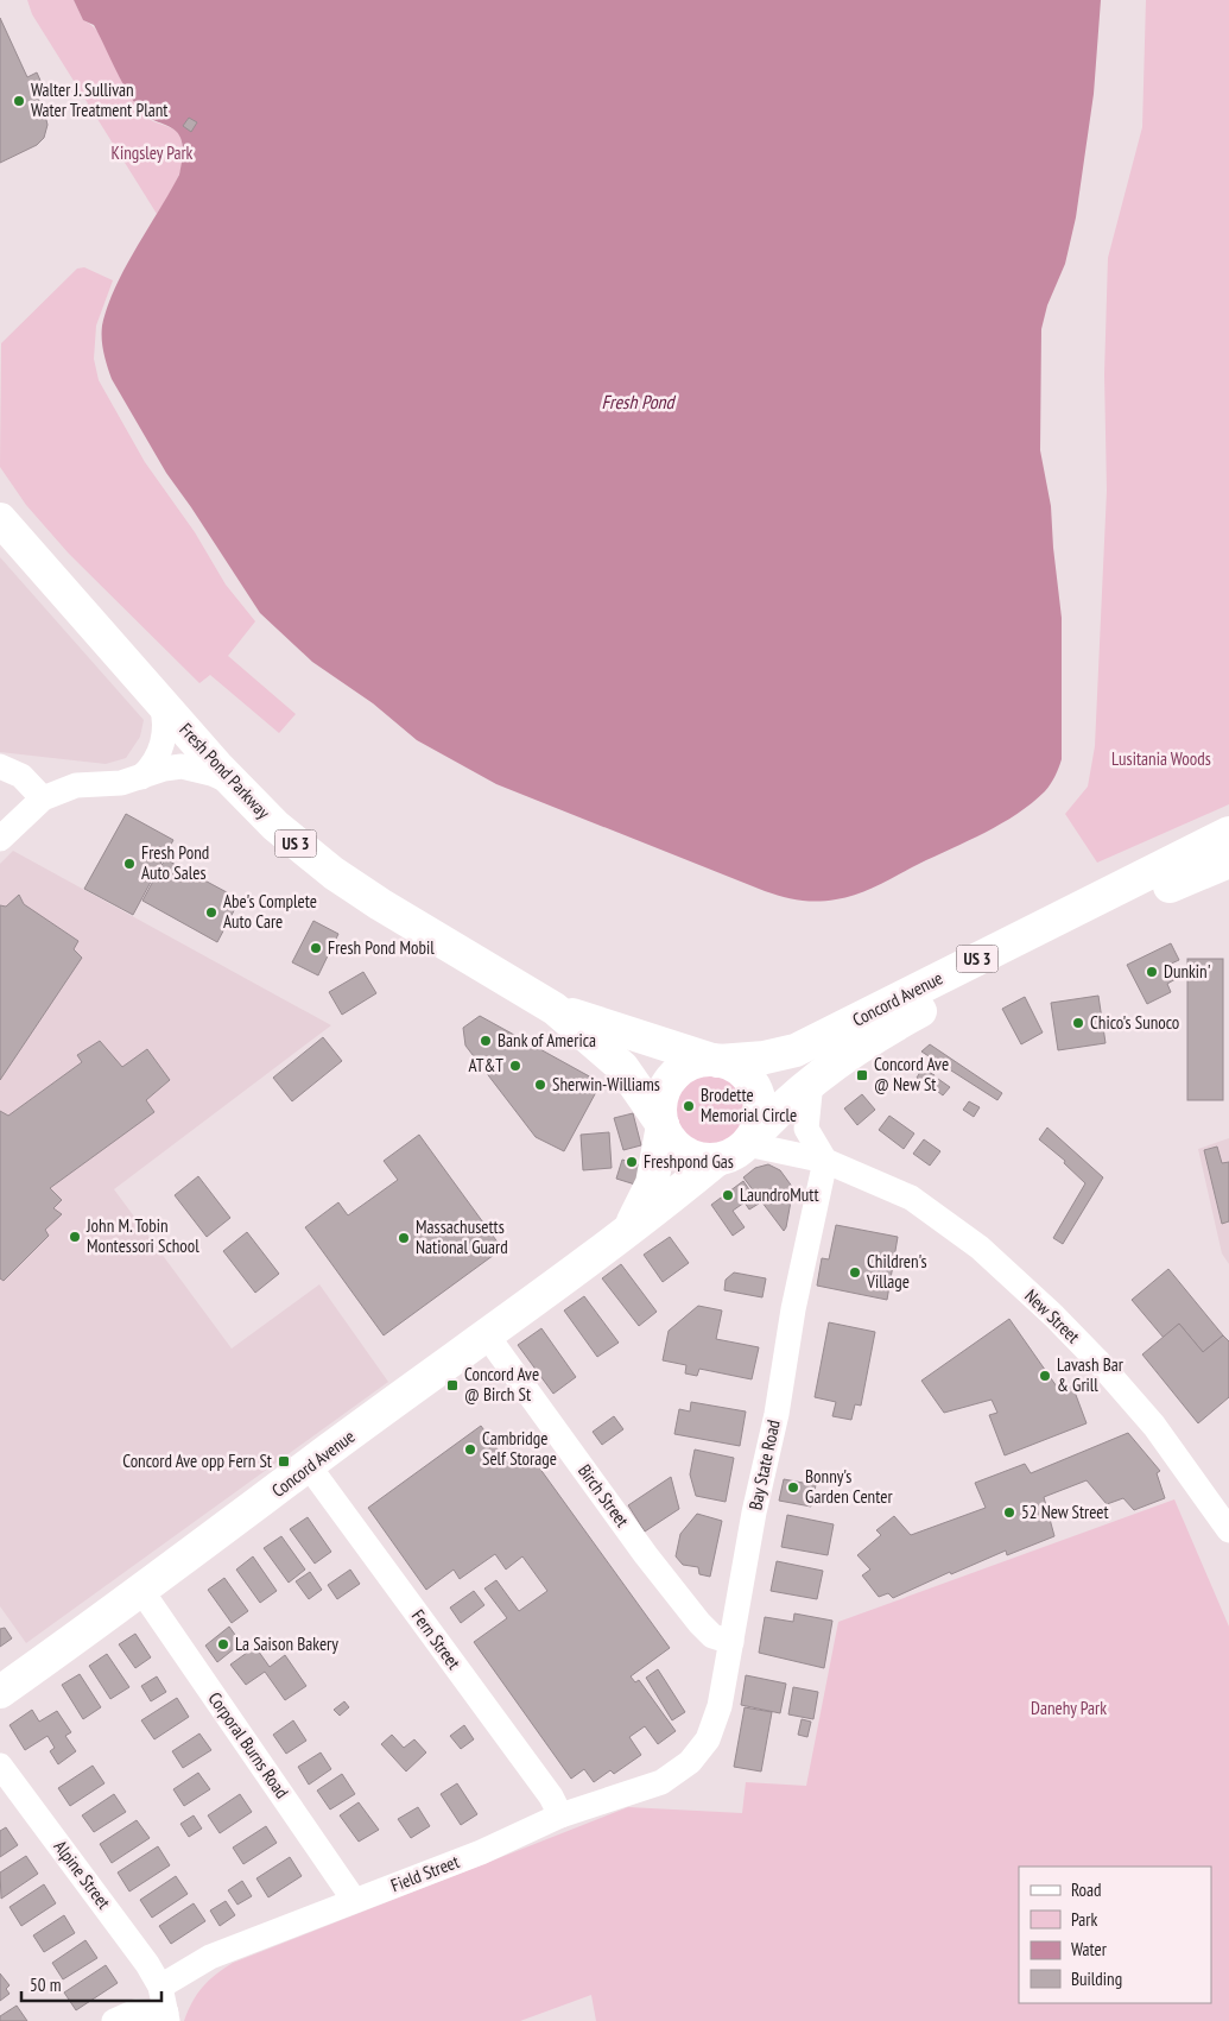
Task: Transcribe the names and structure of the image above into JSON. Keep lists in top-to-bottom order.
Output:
{
  "streets": {
    "main road": ["Fresh Pond Parkway", "US 3", "Concord Avenue"],
    "street": [
      "New Street",
      "Bay State Road",
      "Birch Street",
      "Fern Street",
      "Corporal Burns Road",
      "Field Street",
      "Alpine Street"
    ]
  },
  "crossings": [
    ["Fresh Pond Parkway", "US 3"],
    ["Fresh Pond Parkway", "Concord Avenue"],
    ["Fresh Pond Parkway", "New Street"],
    ["US 3", "Concord Avenue"],
    ["US 3", "New Street"],
    ["Concord Avenue", "New Street"],
    ["Concord Avenue", "Birch Street"],
    ["Concord Avenue", "Fern Street"],
    ["Concord Avenue", "Corporal Burns Road"],
    ["New Street", "Bay State Road"],
    ["Bay State Road", "Birch Street"],
    ["Bay State Road", "Field Street"],
    ["Fern Street", "Field Street"],
    ["Corporal Burns Road", "Field Street"],
    ["Field Street", "Alpine Street"]
  ],
  "water": ["Fresh Pond"],
  "parks": ["Kingsley Park", "Lusitania Woods", "Danehy Park"],
  "places": {
    "other": [
      "Walter J. Sullivan Water Treatment Plant",
      "Fresh Pond Auto Sales",
      "Abe's Complete Auto Care",
      "Fresh Pond Mobil",
      "Dunkin'",
      "Chico's Sunoco",
      "Bank of America",
      "AT&T",
      "Sherwin-Williams",
      "Brodette Memorial Circle",
      "Freshpond Gas",
      "LaundroMutt",
      "John M. Tobin Montessori School",
      "Massachusetts National Guard",
      "Children's Village",
      "Lavash Bar & Grill",
      "Cambridge Self Storage",
      "Bonny's Garden Center",
      "52 New Street",
      "La Saison Bakery"
    ],
    "transit": ["Concord Ave @ New St", "Concord Ave @ Birch St", "Concord Ave opp Fern St"]
  },
  "legend": [
    "Road",
    "Park",
    "Water",
    "Building"
  ],
  "scale_bar": "50 m"
}
